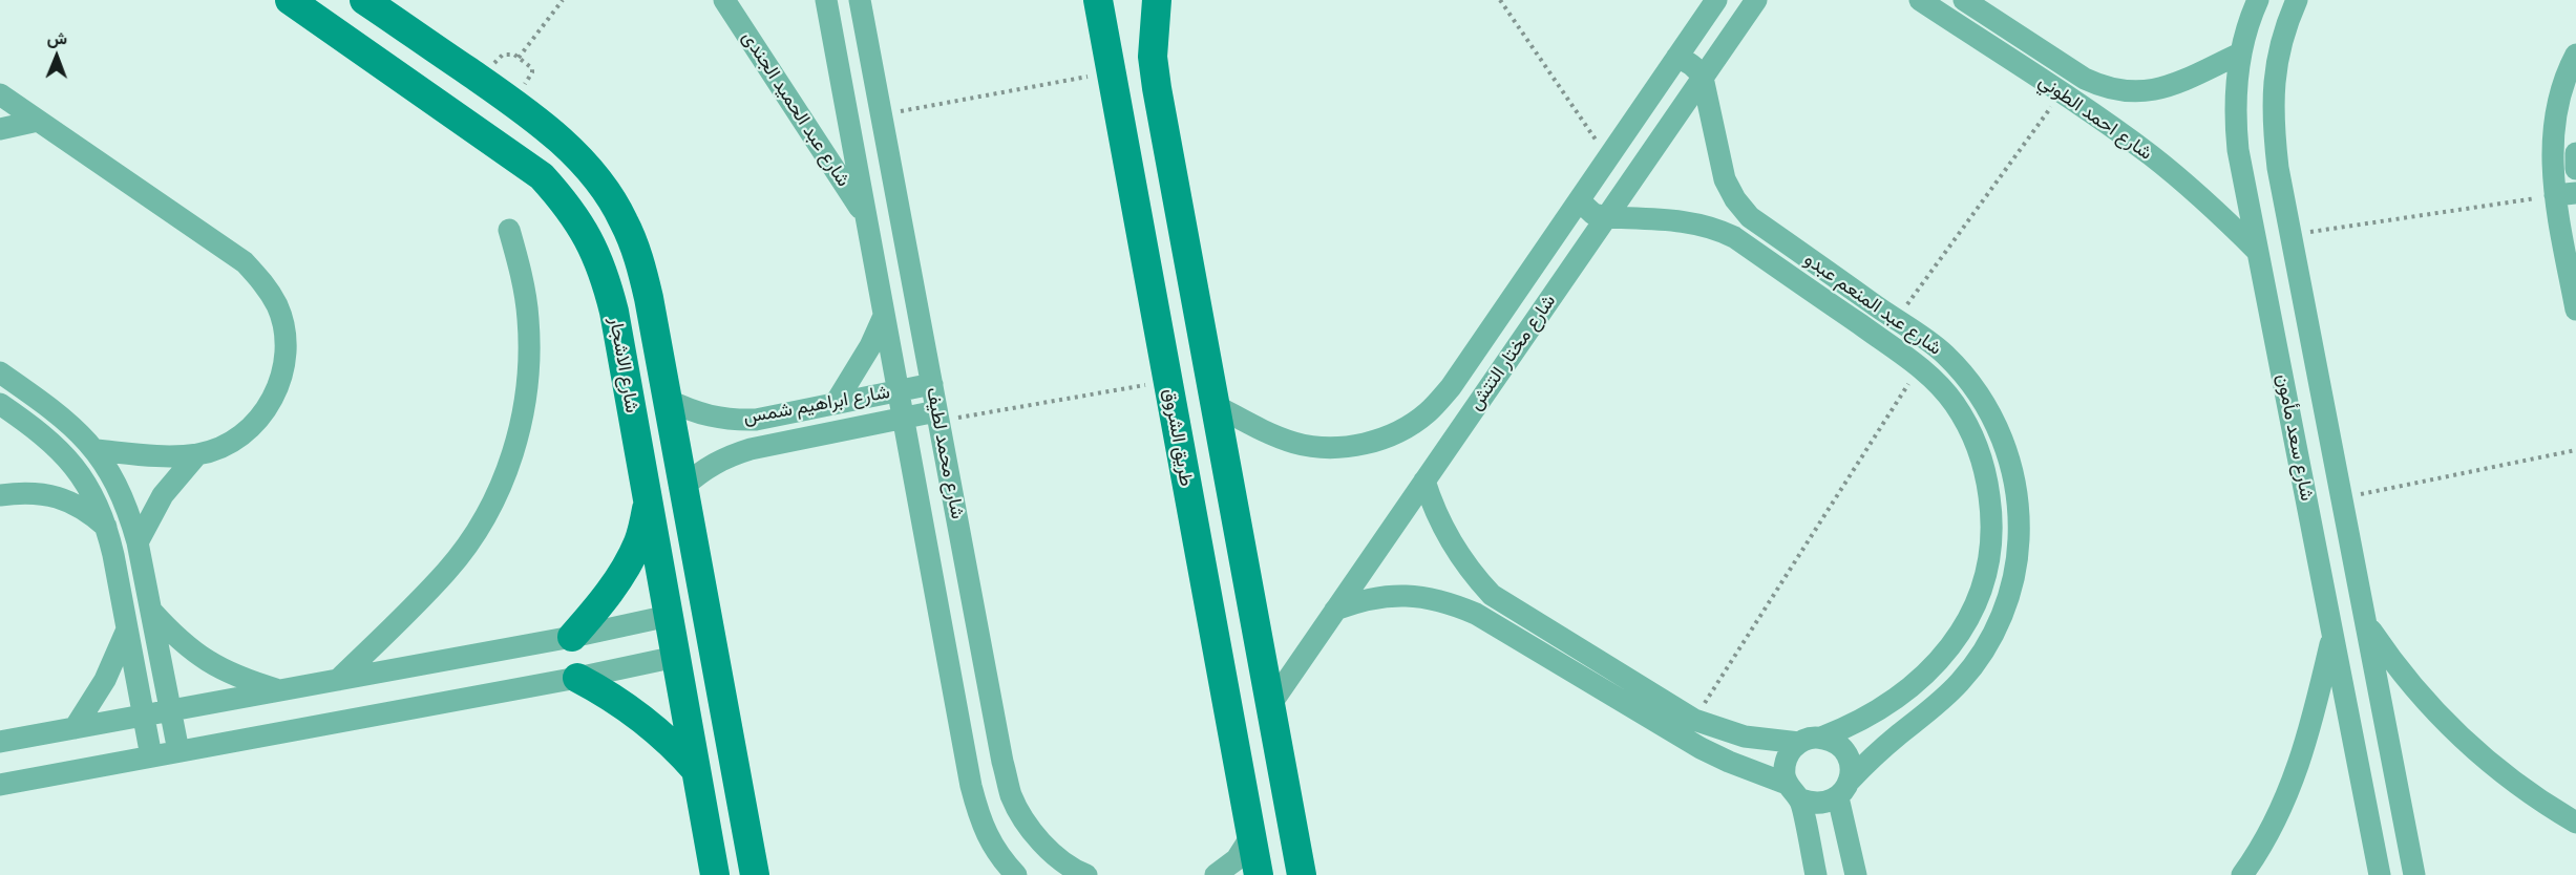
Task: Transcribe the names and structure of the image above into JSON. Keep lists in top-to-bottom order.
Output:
{
  "streets": {
    "street": [
      "شارع عبد الحميد الجندى",
      "شارع احمد الطوني",
      "شارع عبد المنعم عبدو",
      "شارع مختار التتش",
      "شارع الاشجار",
      "شارع ابراهيم شمس",
      "طريق الشروق",
      "شارع سعد مأمون",
      "شارع محمد لطيف"
    ]
  },
  "crossings": [
    ["شارع عبد الحميد الجندى", "شارع محمد لطيف"],
    ["شارع احمد الطوني", "شارع سعد مأمون"],
    ["شارع عبد المنعم عبدو", "شارع مختار التتش"],
    ["شارع الاشجار", "شارع ابراهيم شمس"],
    ["شارع ابراهيم شمس", "شارع محمد لطيف"]
  ],
  "north": "top"
}
